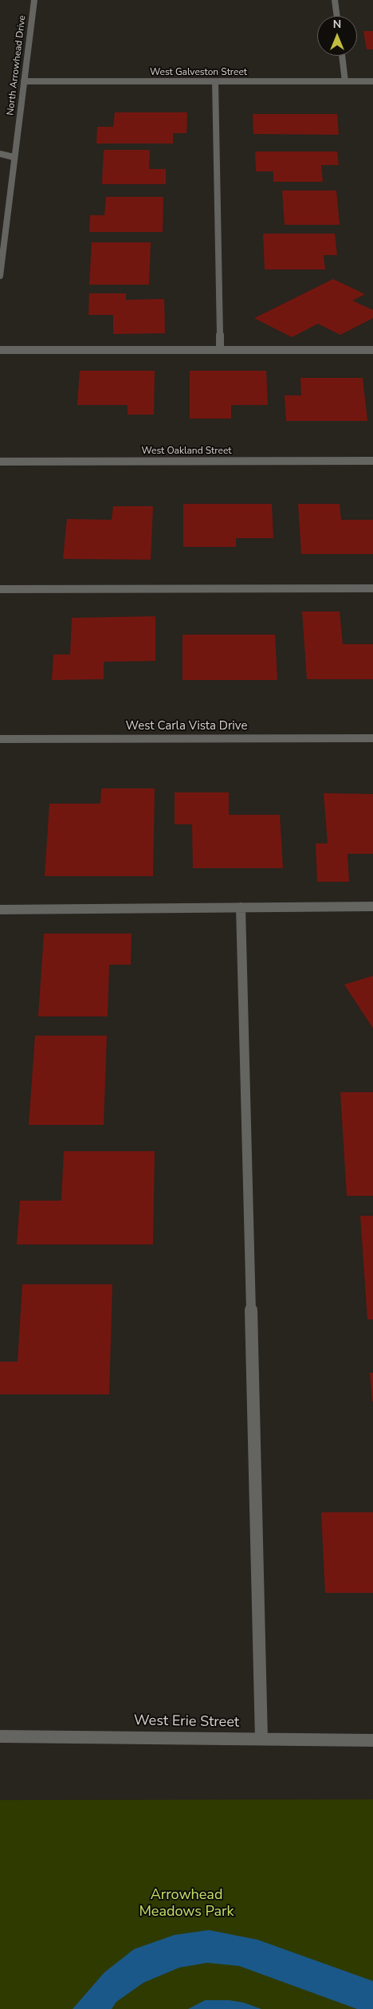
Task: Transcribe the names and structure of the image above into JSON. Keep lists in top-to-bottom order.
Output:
{
  "streets": {
    "street": [
      "North Arrowhead Drive",
      "West Galveston Street",
      "West Oakland Street",
      "West Carla Vista Drive",
      "West Erie Street"
    ]
  },
  "crossings": [
    ["North Arrowhead Drive", "West Galveston Street"]
  ],
  "parks": ["Arrowhead Meadows Park"],
  "north": "top"
}
